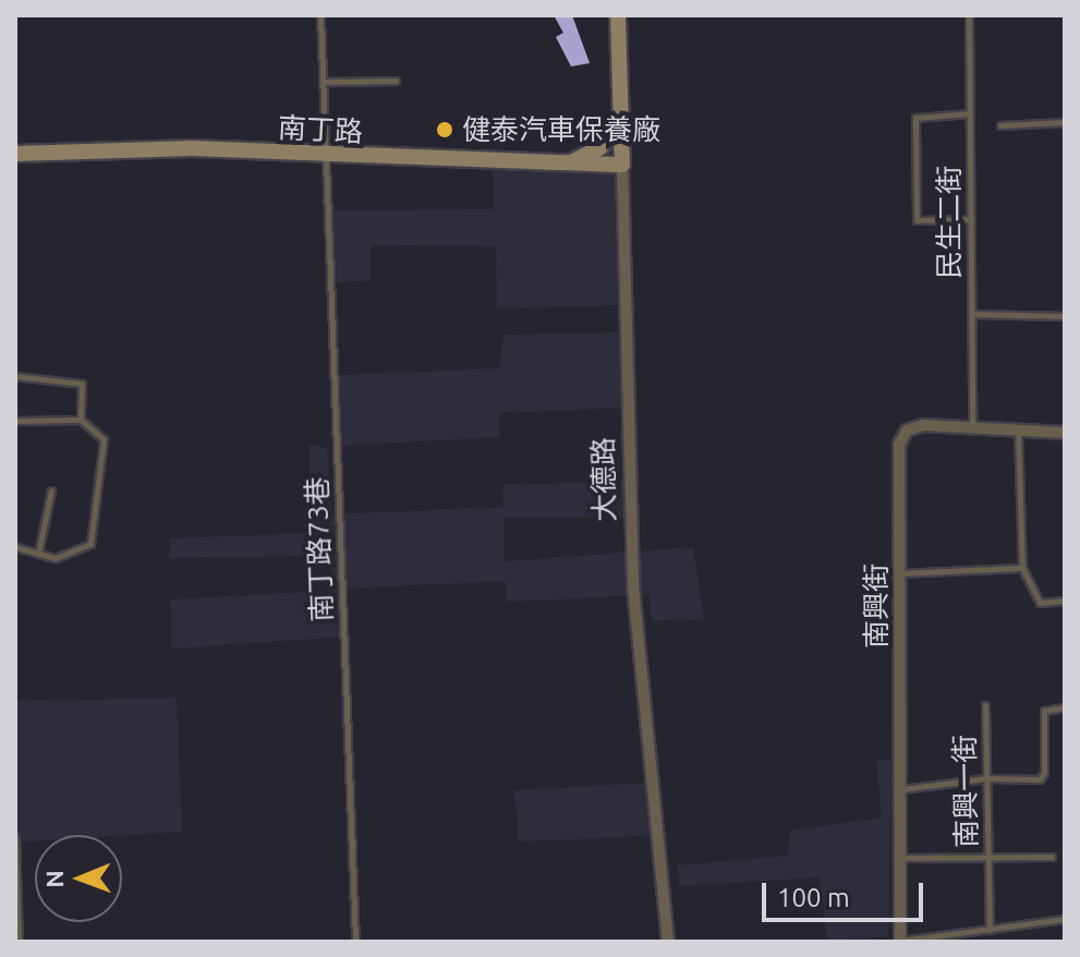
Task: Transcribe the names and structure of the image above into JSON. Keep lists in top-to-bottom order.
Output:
{
  "streets": {
    "street": ["南丁路", "大德路", "南興街"],
    "lane": ["民生二街", "南丁路73巷", "南興一街"]
  },
  "crossings": [
    ["南丁路", "大德路"],
    ["南丁路", "南丁路73巷"],
    ["民生二街", "南興街"]
  ],
  "places": ["健泰汽車保養廠"],
  "scale_bar": "100 m",
  "north": "left"
}
